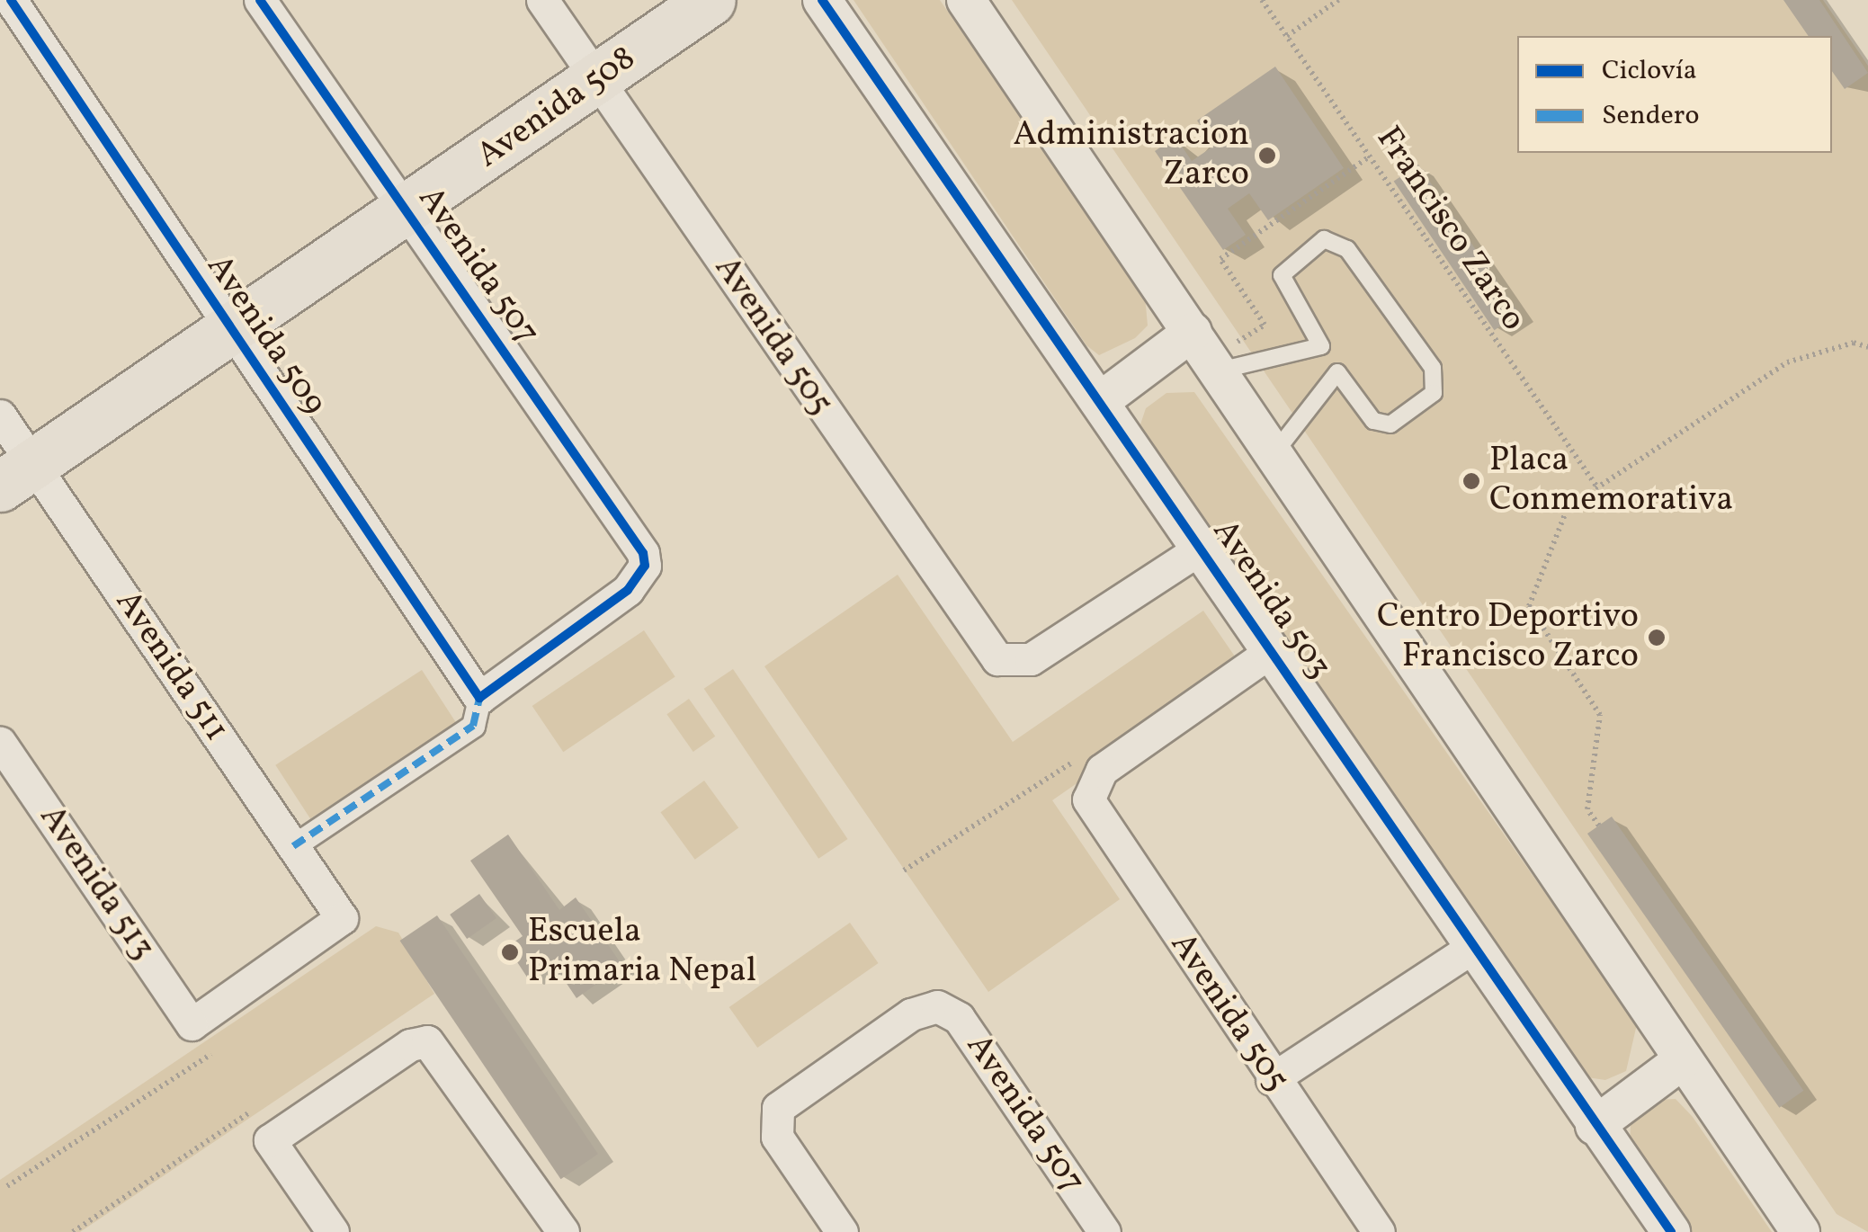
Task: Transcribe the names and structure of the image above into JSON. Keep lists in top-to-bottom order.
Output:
{
  "streets": {
    "main road": ["Avenida 508"],
    "street": [
      "Avenida 507",
      "Avenida 509",
      "Avenida 505",
      "Avenida 503",
      "Avenida 511",
      "Avenida 513"
    ],
    "path": ["Francisco Zarco"]
  },
  "crossings": [
    ["Avenida 508", "Avenida 507"],
    ["Avenida 508", "Avenida 509"],
    ["Avenida 508", "Avenida 505"],
    ["Avenida 508", "Avenida 511"],
    ["Avenida 507", "Avenida 509"],
    ["Avenida 505", "Avenida 503"],
    ["Avenida 511", "Avenida 513"]
  ],
  "places": [
    "Administracion Zarco",
    "Placa Conmemorativa",
    "Centro Deportivo Francisco Zarco",
    "Escuela Primaria Nepal"
  ],
  "legend": ["Ciclovía", "Sendero"]
}
